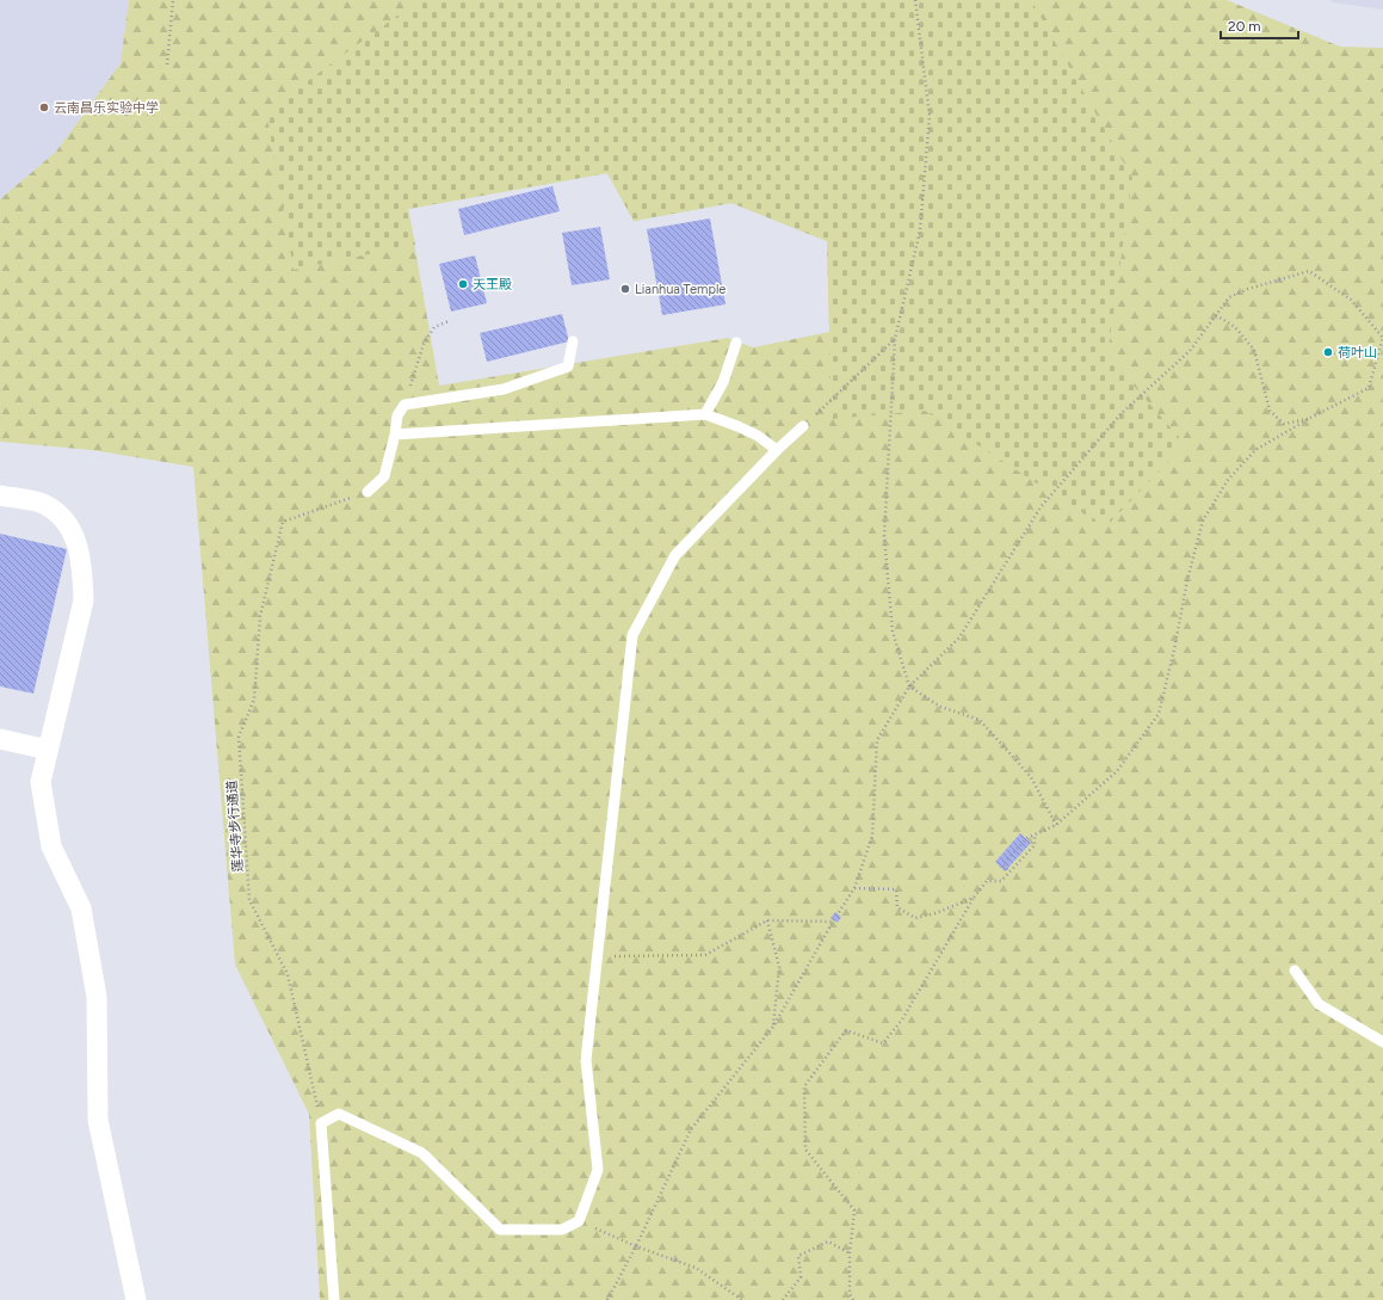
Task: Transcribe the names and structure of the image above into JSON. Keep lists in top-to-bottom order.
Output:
{
  "streets": {
    "path": ["莲华寺步行通道"]
  },
  "places": [
    "云南昌乐实验中学",
    "天王殿",
    "Lianhua Temple",
    "荷叶山"
  ],
  "scale_bar": "20 m"
}
